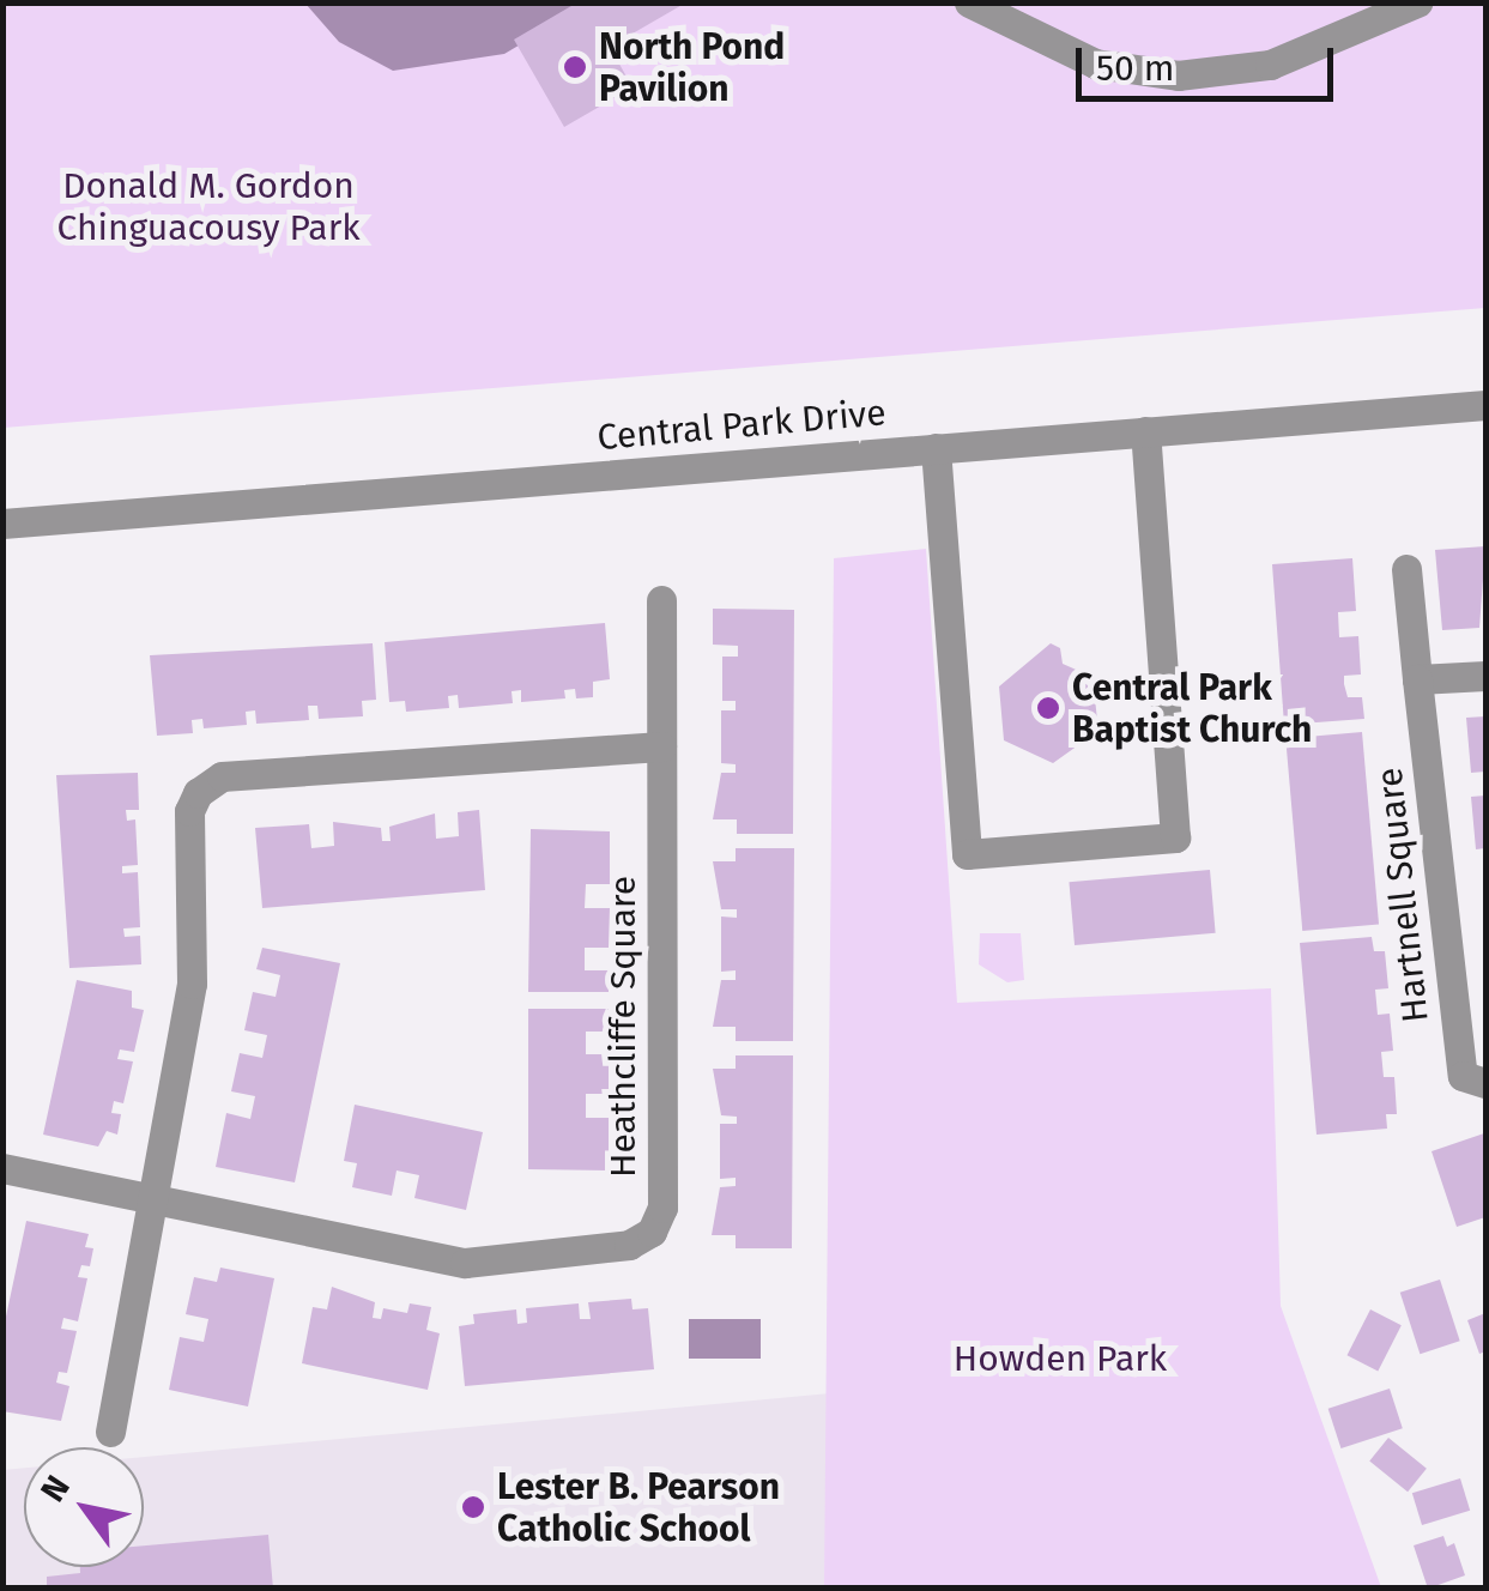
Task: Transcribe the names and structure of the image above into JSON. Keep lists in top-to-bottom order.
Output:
{
  "streets": {
    "street": ["Central Park Drive", "Hartnell Square", "Heathcliffe Square"]
  },
  "parks": ["Donald M. Gordon Chinguacousy Park", "Howden Park"],
  "places": ["North Pond Pavilion", "Central Park Baptist Church", "Lester B. Pearson Catholic School"],
  "scale_bar": "50 m",
  "north": "top left"
}
